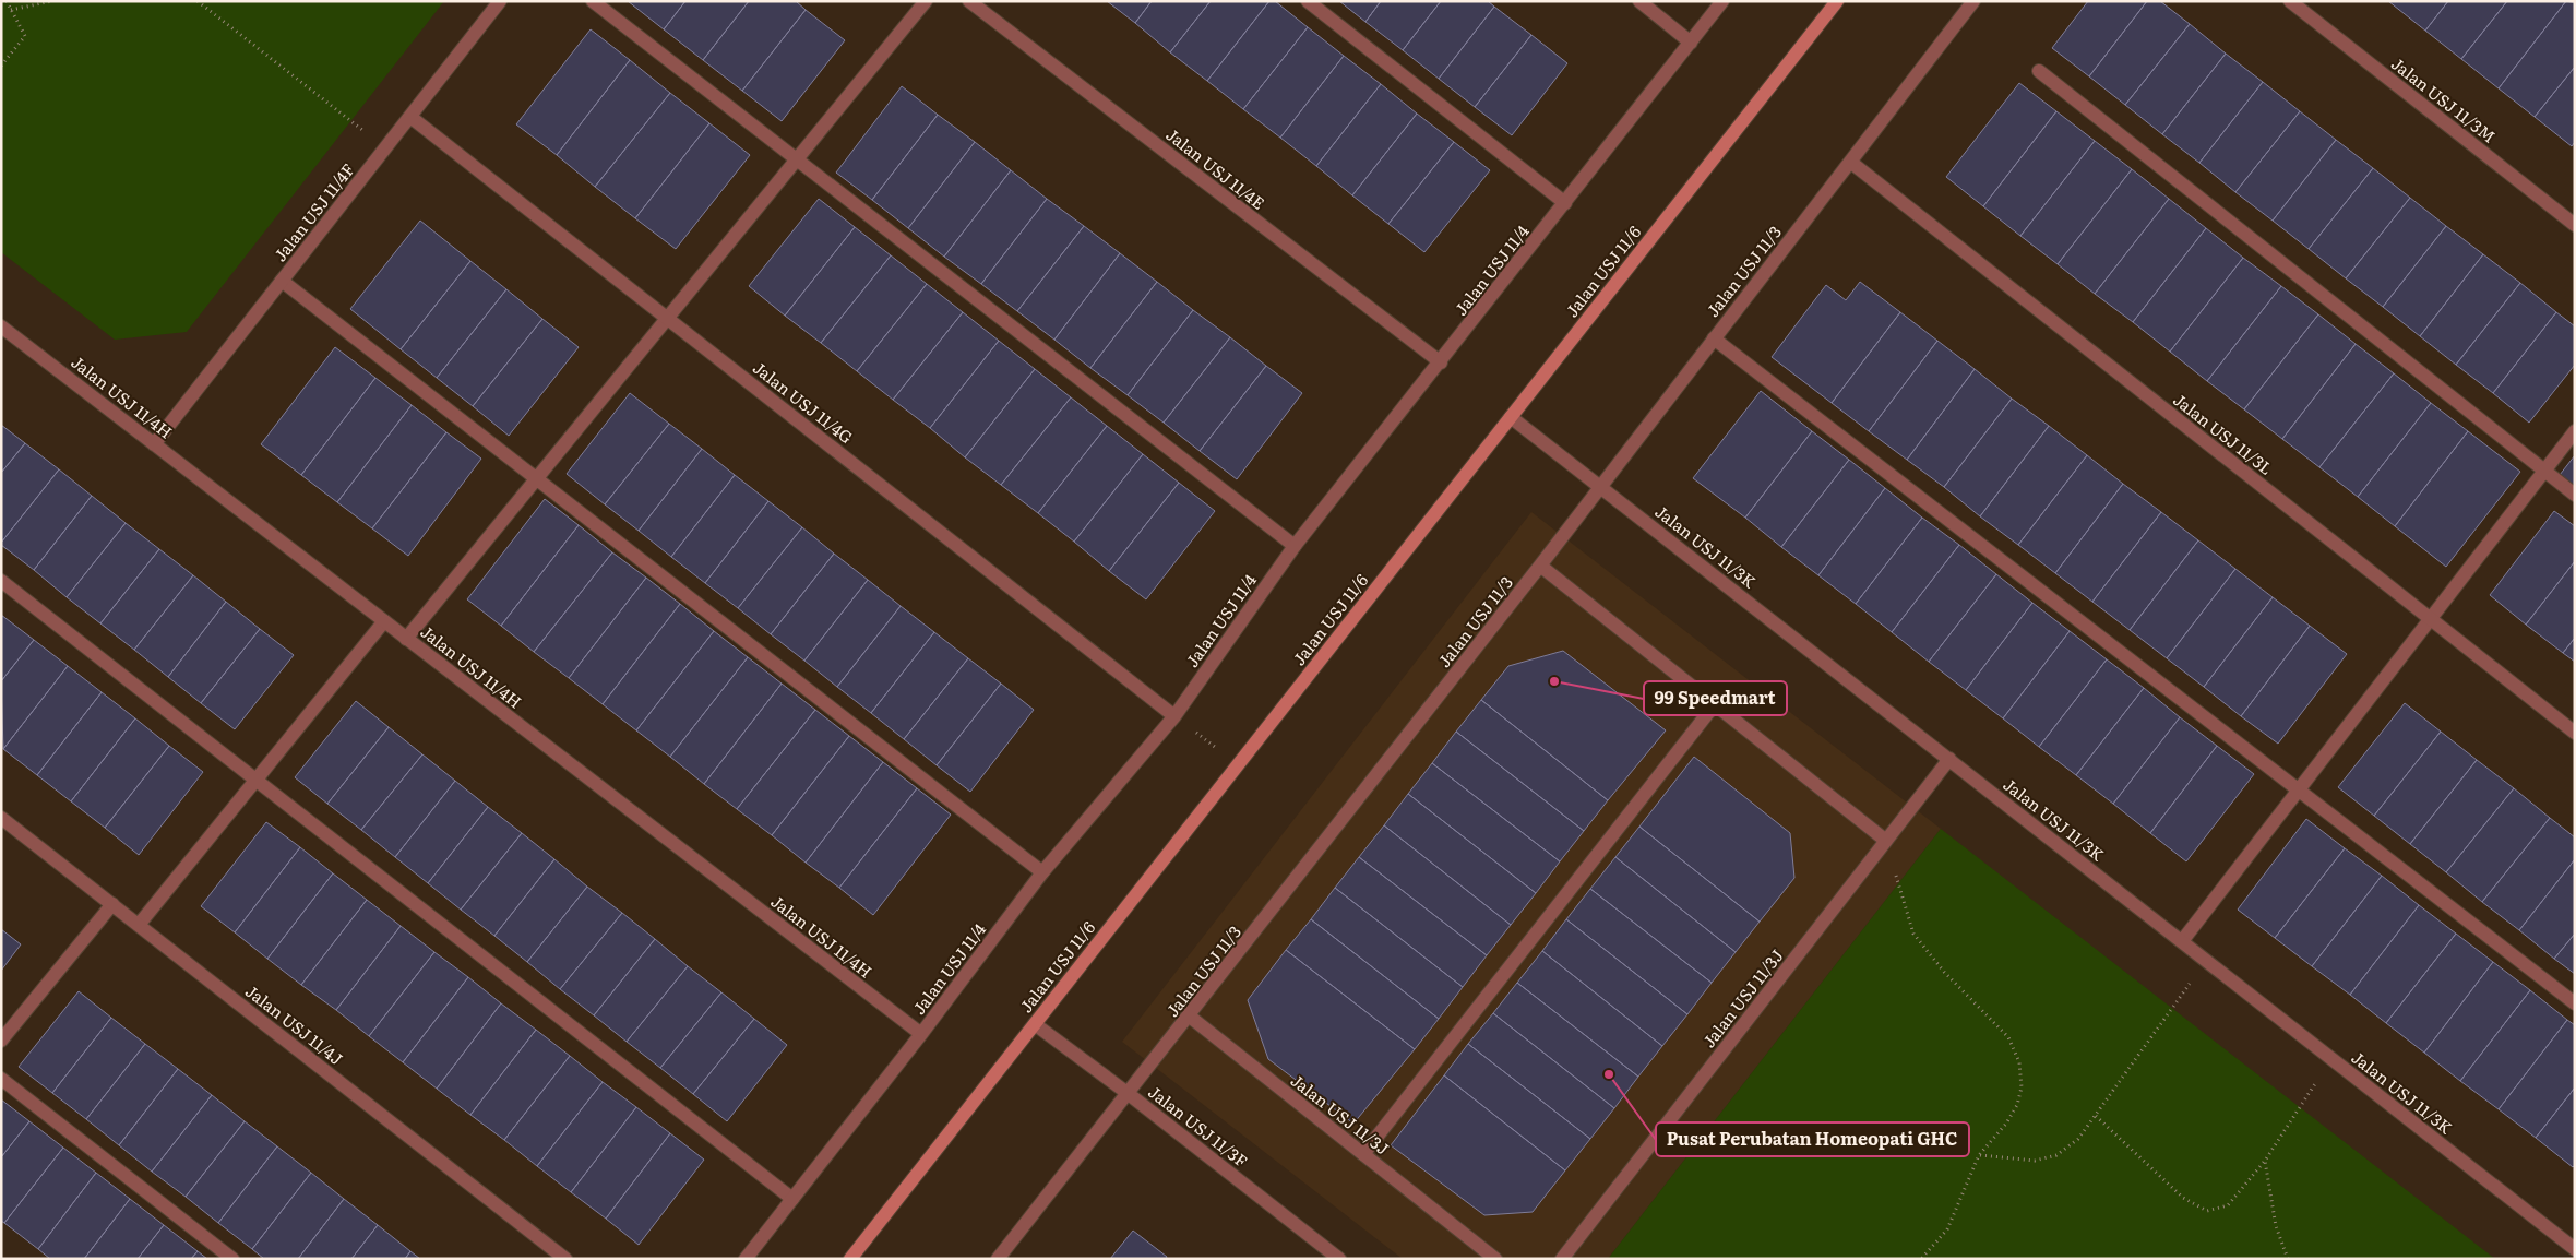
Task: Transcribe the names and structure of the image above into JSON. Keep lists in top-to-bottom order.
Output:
{
  "streets": {
    "street": [
      "Jalan USJ 11/3M",
      "Jalan USJ 11/4E",
      "Jalan USJ 11/4F",
      "Jalan USJ 11/4",
      "Jalan USJ 11/6",
      "Jalan USJ 11/3",
      "Jalan USJ 11/4H",
      "Jalan USJ 11/4G",
      "Jalan USJ 11/3L",
      "Jalan USJ 11/3K",
      "Jalan USJ 11/3J",
      "Jalan USJ 11/4J",
      "Jalan USJ 11/3F"
    ]
  },
  "crossings": [
    ["Jalan USJ 11/4E", "Jalan USJ 11/4"],
    ["Jalan USJ 11/4F", "Jalan USJ 11/4H"],
    ["Jalan USJ 11/4F", "Jalan USJ 11/4G"],
    ["Jalan USJ 11/4", "Jalan USJ 11/4H"],
    ["Jalan USJ 11/4", "Jalan USJ 11/4G"],
    ["Jalan USJ 11/6", "Jalan USJ 11/3K"],
    ["Jalan USJ 11/6", "Jalan USJ 11/3F"],
    ["Jalan USJ 11/3", "Jalan USJ 11/3L"],
    ["Jalan USJ 11/3", "Jalan USJ 11/3K"],
    ["Jalan USJ 11/3", "Jalan USJ 11/3J"],
    ["Jalan USJ 11/3", "Jalan USJ 11/3F"],
    ["Jalan USJ 11/3K", "Jalan USJ 11/3J"]
  ],
  "places": ["99 Speedmart", "Pusat Perubatan Homeopati GHC"]
}
